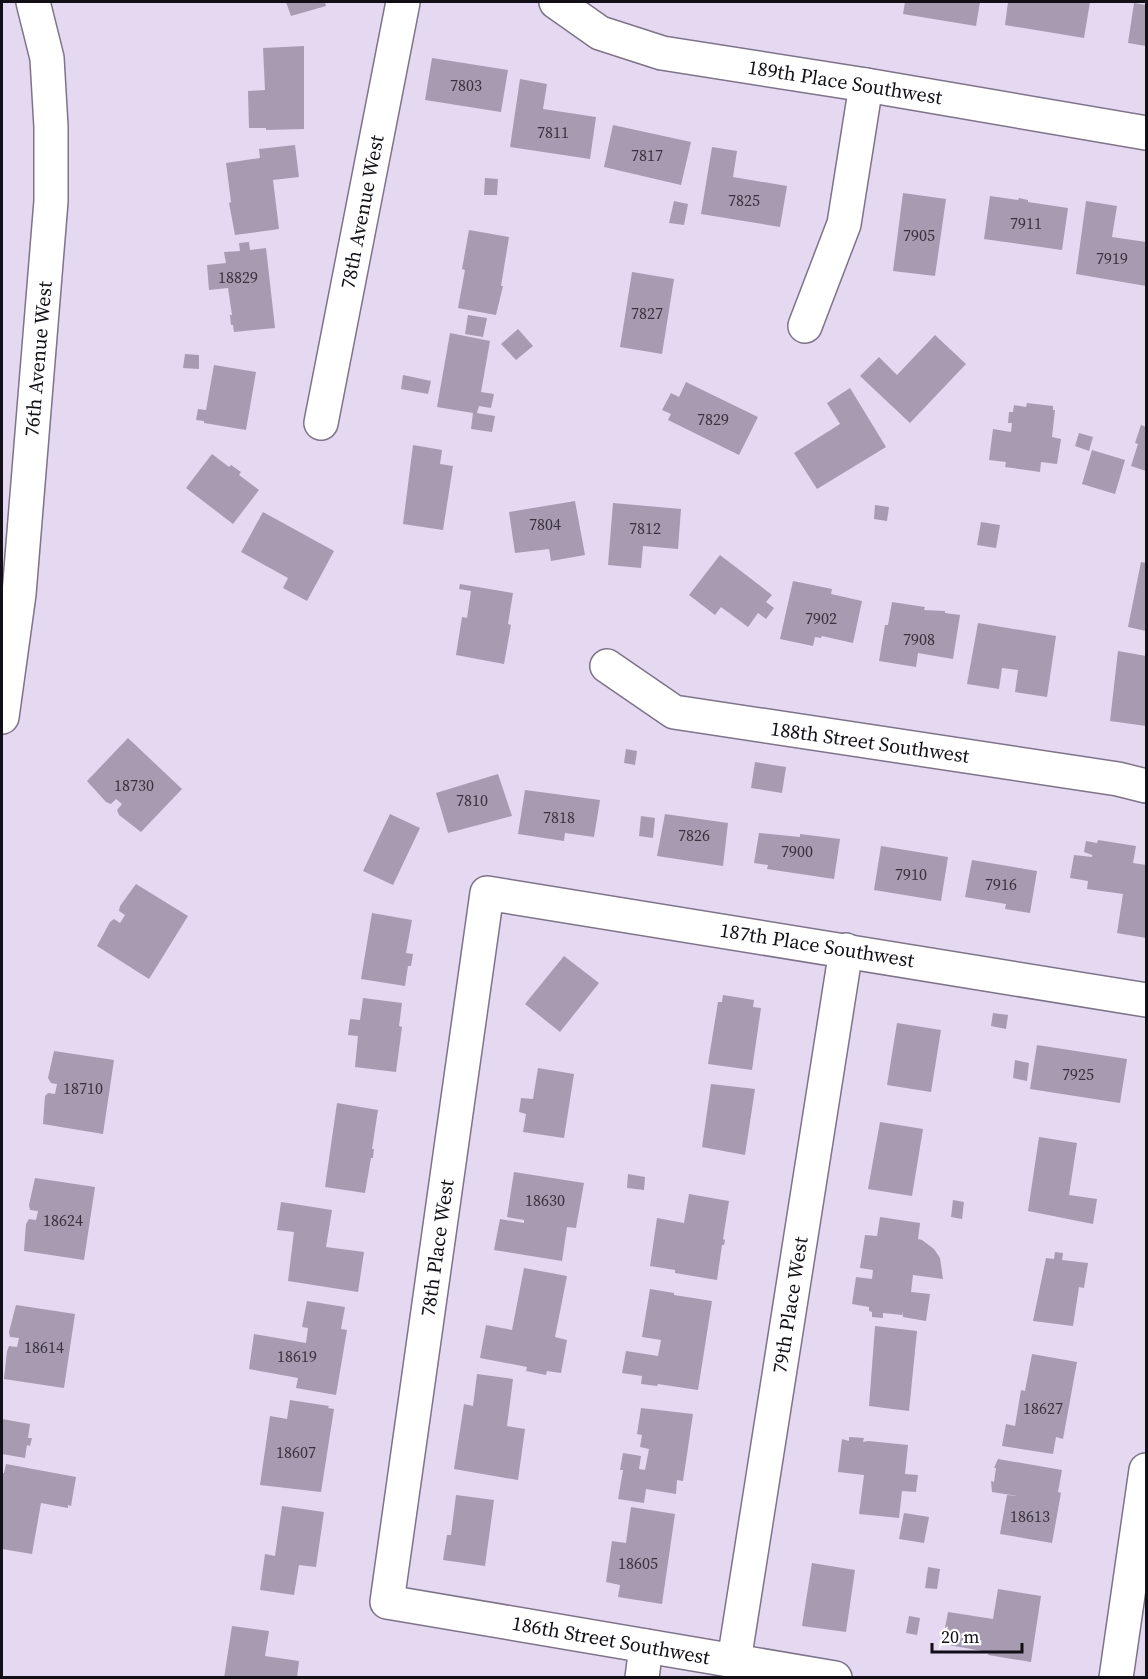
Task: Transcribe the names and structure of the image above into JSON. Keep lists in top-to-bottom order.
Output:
{
  "streets": {
    "street": [
      "189th Place Southwest",
      "78th Avenue West",
      "76th Avenue West",
      "188th Street Southwest",
      "187th Place Southwest",
      "78th Place West",
      "79th Place West",
      "186th Street Southwest"
    ]
  },
  "crossings": [
    ["187th Place Southwest", "78th Place West"],
    ["187th Place Southwest", "79th Place West"],
    ["78th Place West", "186th Street Southwest"],
    ["79th Place West", "186th Street Southwest"]
  ],
  "house_numbers": [
    "7803",
    "7811",
    "7817",
    "7825",
    "7911",
    "7905",
    "7919",
    "18829",
    "7827",
    "7829",
    "7804",
    "7812",
    "7902",
    "7908",
    "18730",
    "7810",
    "7818",
    "7826",
    "7900",
    "7910",
    "7916",
    "7925",
    "18710",
    "18630",
    "18624",
    "18614",
    "18619",
    "18627",
    "18607",
    "18613",
    "18605"
  ],
  "scale_bar": "20 m"
}
